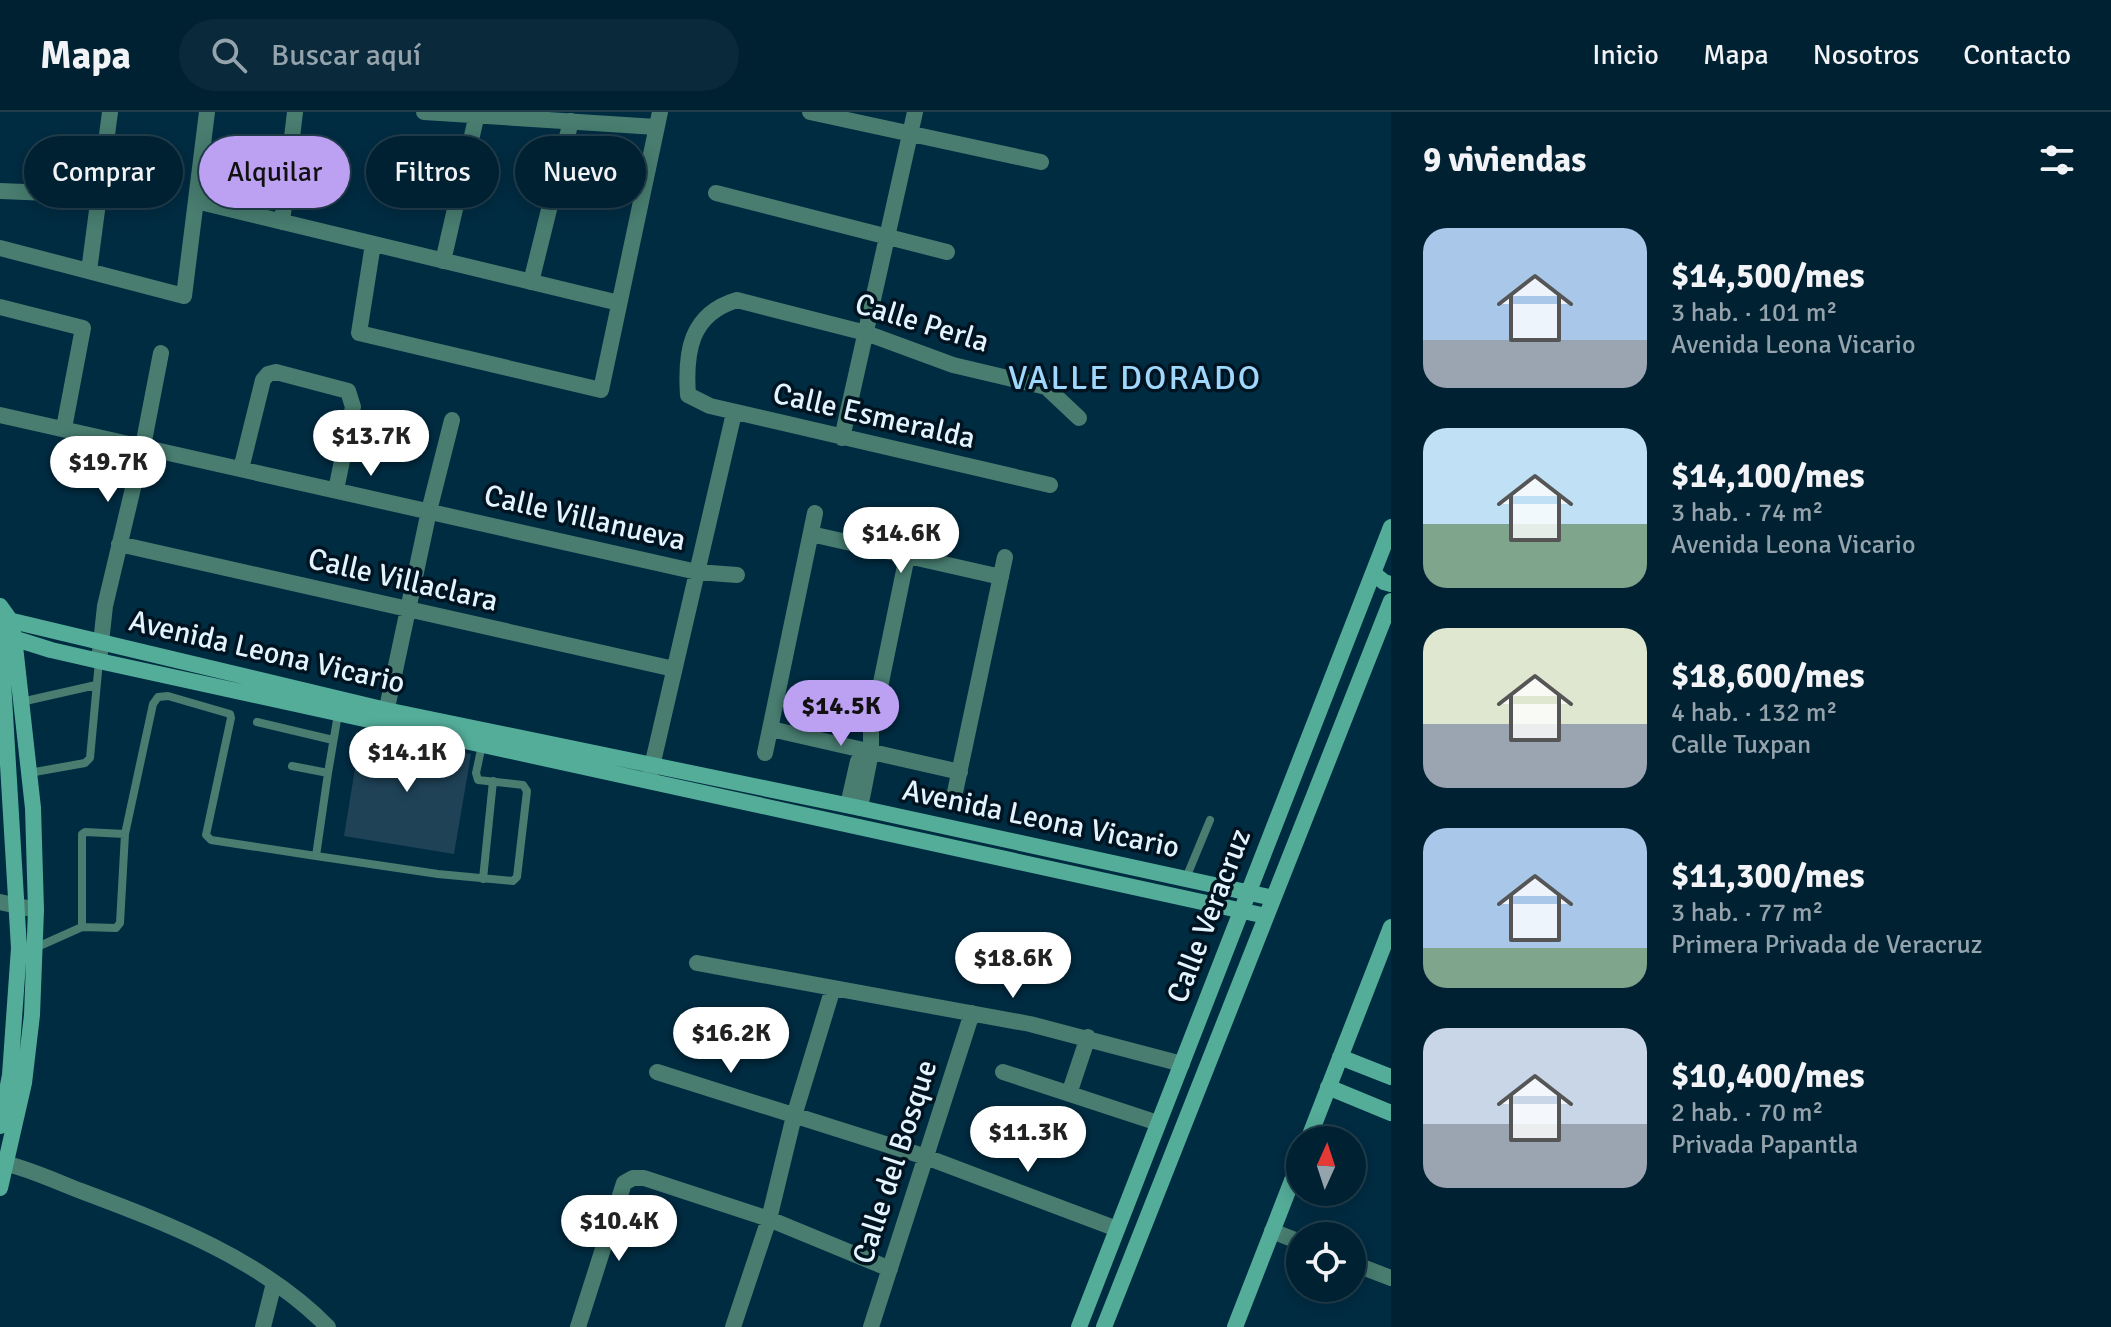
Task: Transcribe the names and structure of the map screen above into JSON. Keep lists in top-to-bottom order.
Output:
{
  "streets": {
    "street": [
      "Calle Perla",
      "Calle Esmeralda",
      "Calle Villanueva",
      "Calle Villaclara",
      "Avenida Leona Vicario",
      "Calle Veracruz",
      "Calle del Bosque"
    ]
  },
  "crossings": [
    ["Calle Perla", "Calle Esmeralda"],
    ["Avenida Leona Vicario", "Calle Veracruz"]
  ],
  "districts": ["VALLE DORADO"],
  "north": "top",
  "page": {
    "header": "Mapa",
    "search": "Buscar aquí",
    "nav": [
      "Inicio",
      "Mapa",
      "Nosotros",
      "Contacto"
    ],
    "heading": "9 viviendas",
    "chip": [
      "Comprar",
      "Alquilar",
      "Filtros",
      "Nuevo"
    ],
    "list": [
      {
        "name": "$14,500/mes",
        "note": "3 hab. · 101 m² · Avenida Leona Vicario"
      },
      {
        "name": "$14,100/mes",
        "note": "3 hab. · 74 m² · Avenida Leona Vicario"
      },
      {
        "name": "$18,600/mes",
        "note": "4 hab. · 132 m² · Calle Tuxpan"
      },
      {
        "name": "$11,300/mes",
        "note": "3 hab. · 77 m² · Primera Privada de Veracruz"
      },
      {
        "name": "$10,400/mes",
        "note": "2 hab. · 70 m² · Privada Papantla"
      }
    ],
    "price": [
      "$13.7K",
      "$19.7K",
      "$14.6K",
      "$14.5K",
      "$14.1K",
      "$18.6K",
      "$16.2K",
      "$11.3K",
      "$10.4K"
    ]
  }
}
